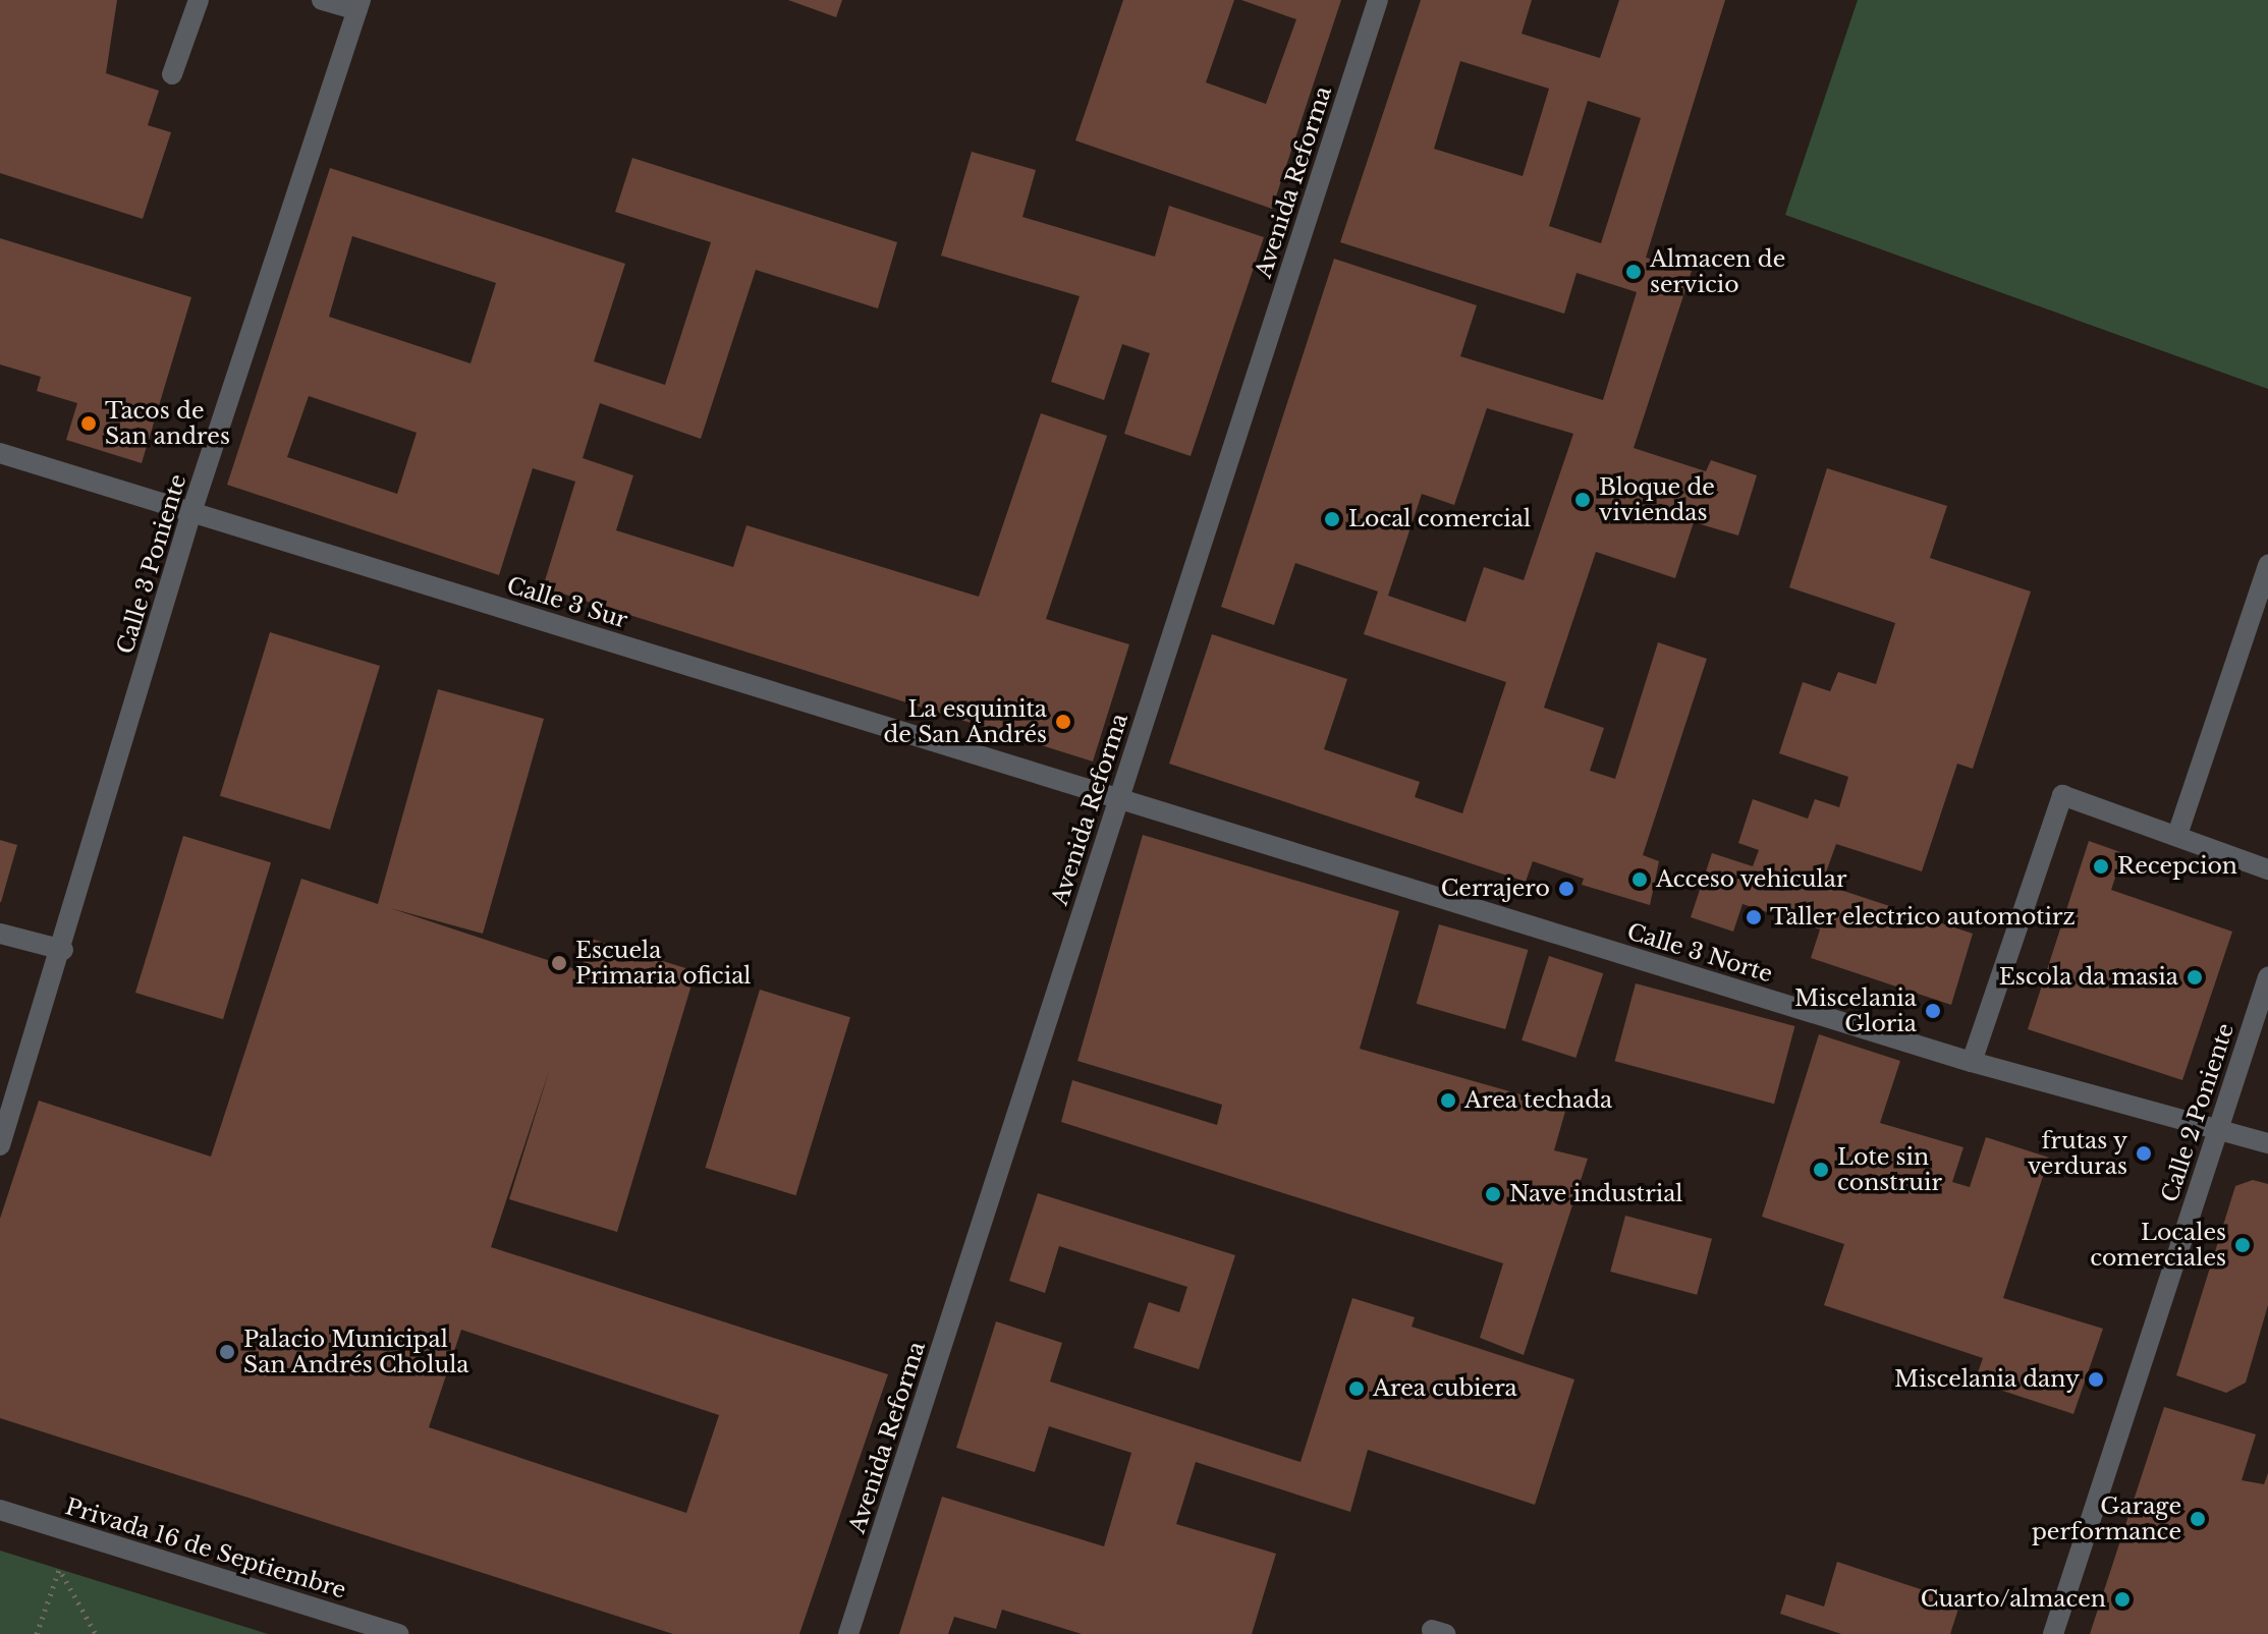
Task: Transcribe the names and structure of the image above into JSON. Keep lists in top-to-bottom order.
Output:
{
  "streets": {
    "street": [
      "Avenida Reforma",
      "Calle 3 Poniente",
      "Calle 3 Sur",
      "Calle 3 Norte",
      "Calle 2 Poniente",
      "Privada 16 de Septiembre"
    ]
  },
  "crossings": [
    ["Avenida Reforma", "Calle 3 Sur"],
    ["Avenida Reforma", "Calle 3 Norte"],
    ["Calle 3 Poniente", "Calle 3 Sur"],
    ["Calle 3 Sur", "Calle 3 Norte"],
    ["Calle 3 Norte", "Calle 2 Poniente"]
  ],
  "places": [
    "Almacen de servicio",
    "Tacos de San andres",
    "Bloque de viviendas",
    "Local comercial",
    "La esquinita de San Andrés",
    "Recepcion",
    "Acceso vehicular",
    "Cerrajero",
    "Taller electrico automotirz",
    "Escuela Primaria oficial",
    "Escola da masia",
    "Miscelania Gloria",
    "Area techada",
    "frutas y verduras",
    "Lote sin construir",
    "Nave industrial",
    "Locales comerciales",
    "Palacio Municipal San Andrés Cholula",
    "Miscelania dany",
    "Area cubiera",
    "Garage performance",
    "Cuarto/almacen"
  ]
}
